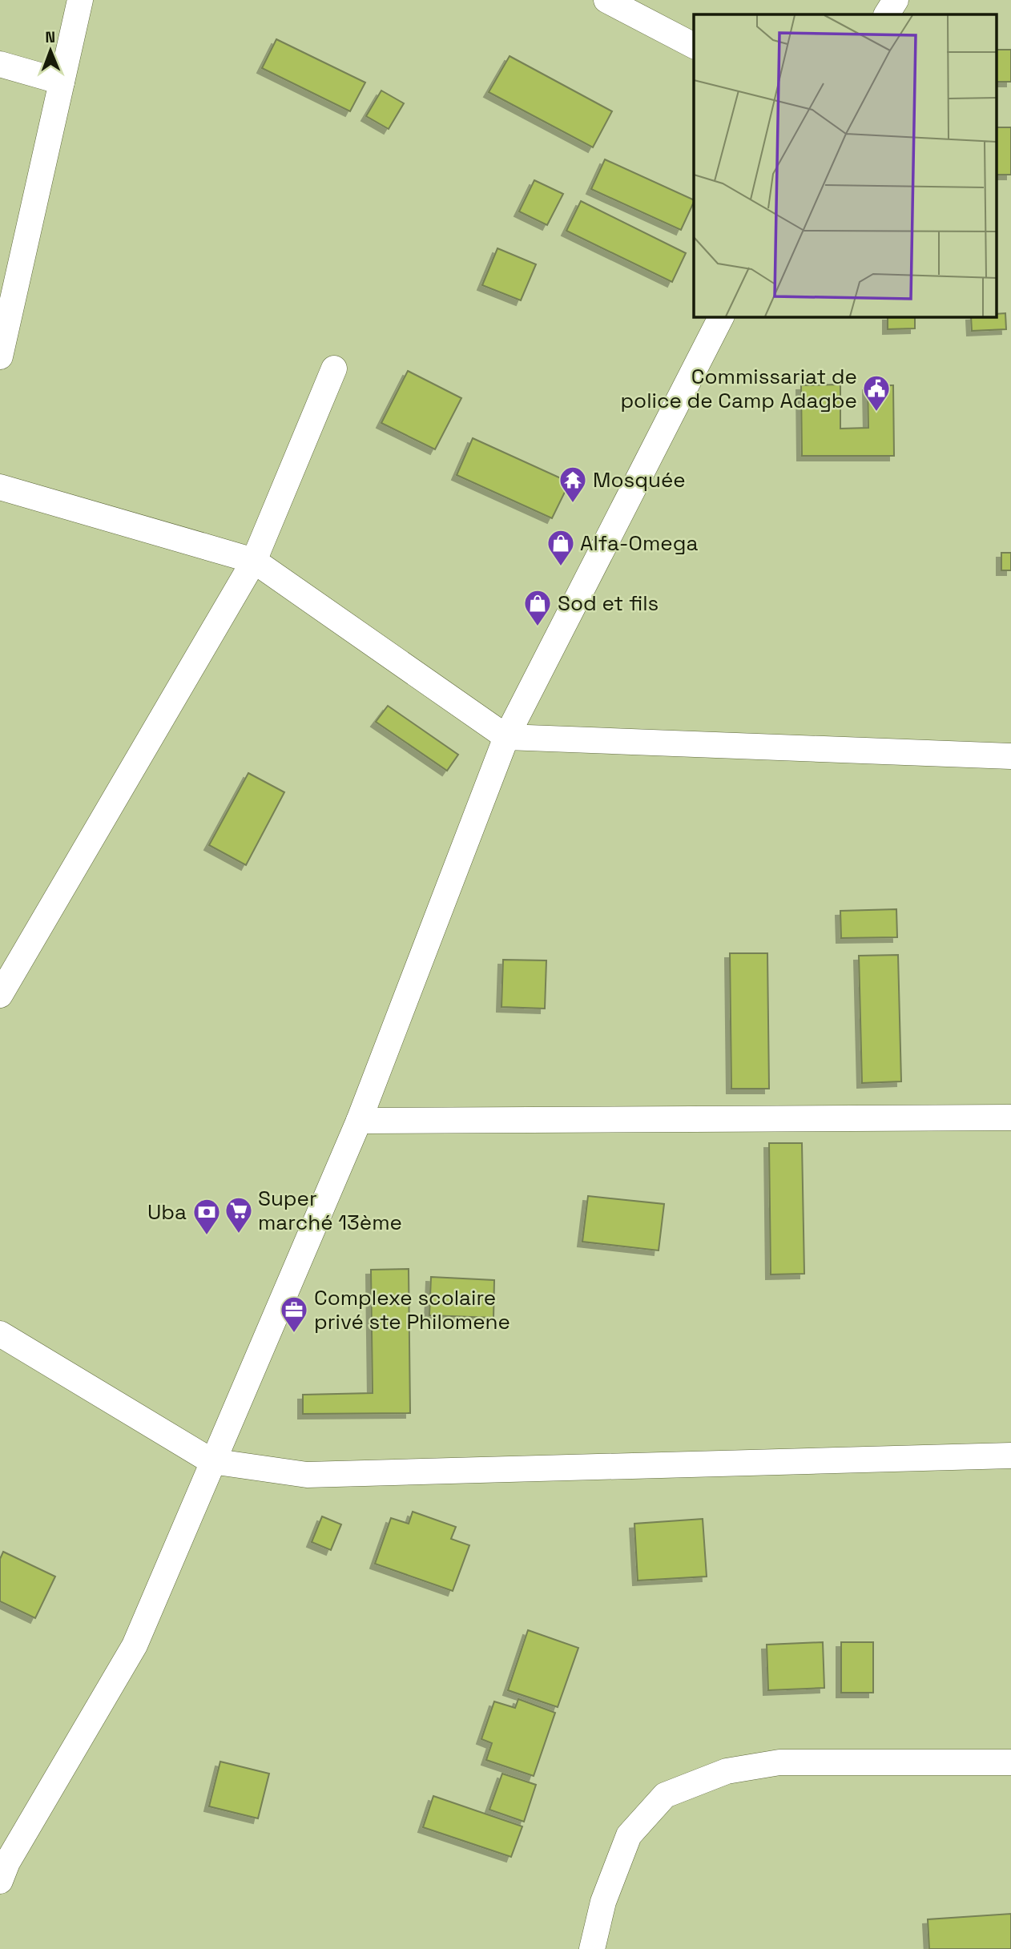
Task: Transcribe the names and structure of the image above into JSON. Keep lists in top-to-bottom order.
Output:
{
  "places": {
    "public building": ["Commissariat de police de Camp Adagbe"],
    "temple": ["Mosquée"],
    "shop": ["Alfa-Omega", "Sod et fils"],
    "supermarket": ["Super marché 13ème"],
    "bank": ["Uba"],
    "office": ["Complexe scolaire privé ste Philomene"]
  },
  "north": "top"
}
